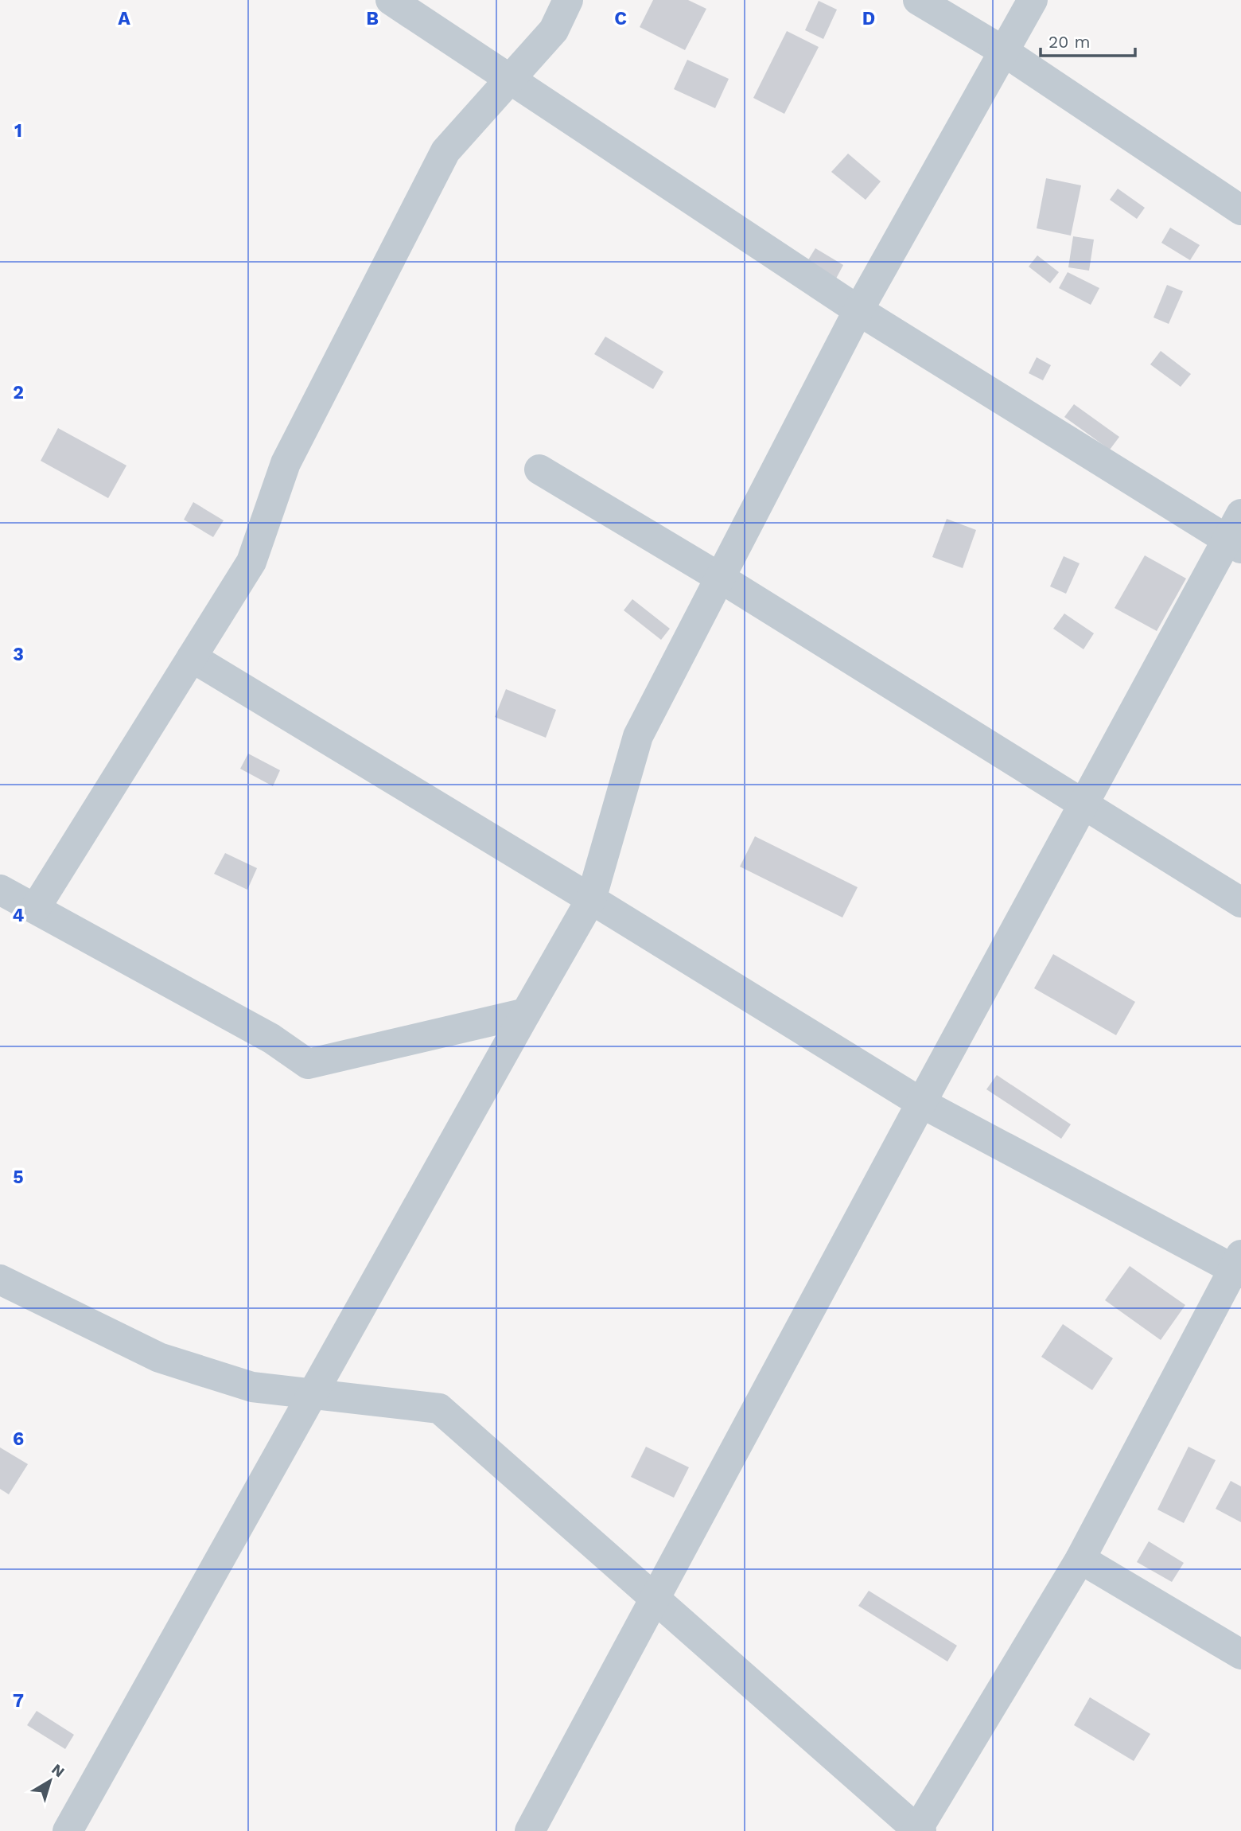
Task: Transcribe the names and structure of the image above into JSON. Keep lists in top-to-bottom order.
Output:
{
  "scale_bar": "20 m",
  "north": "top right",
  "grid": {
    "columns": [
      "A",
      "B",
      "C",
      "D"
    ],
    "rows": [
      "1",
      "2",
      "3",
      "4",
      "5",
      "6",
      "7"
    ]
  }
}
